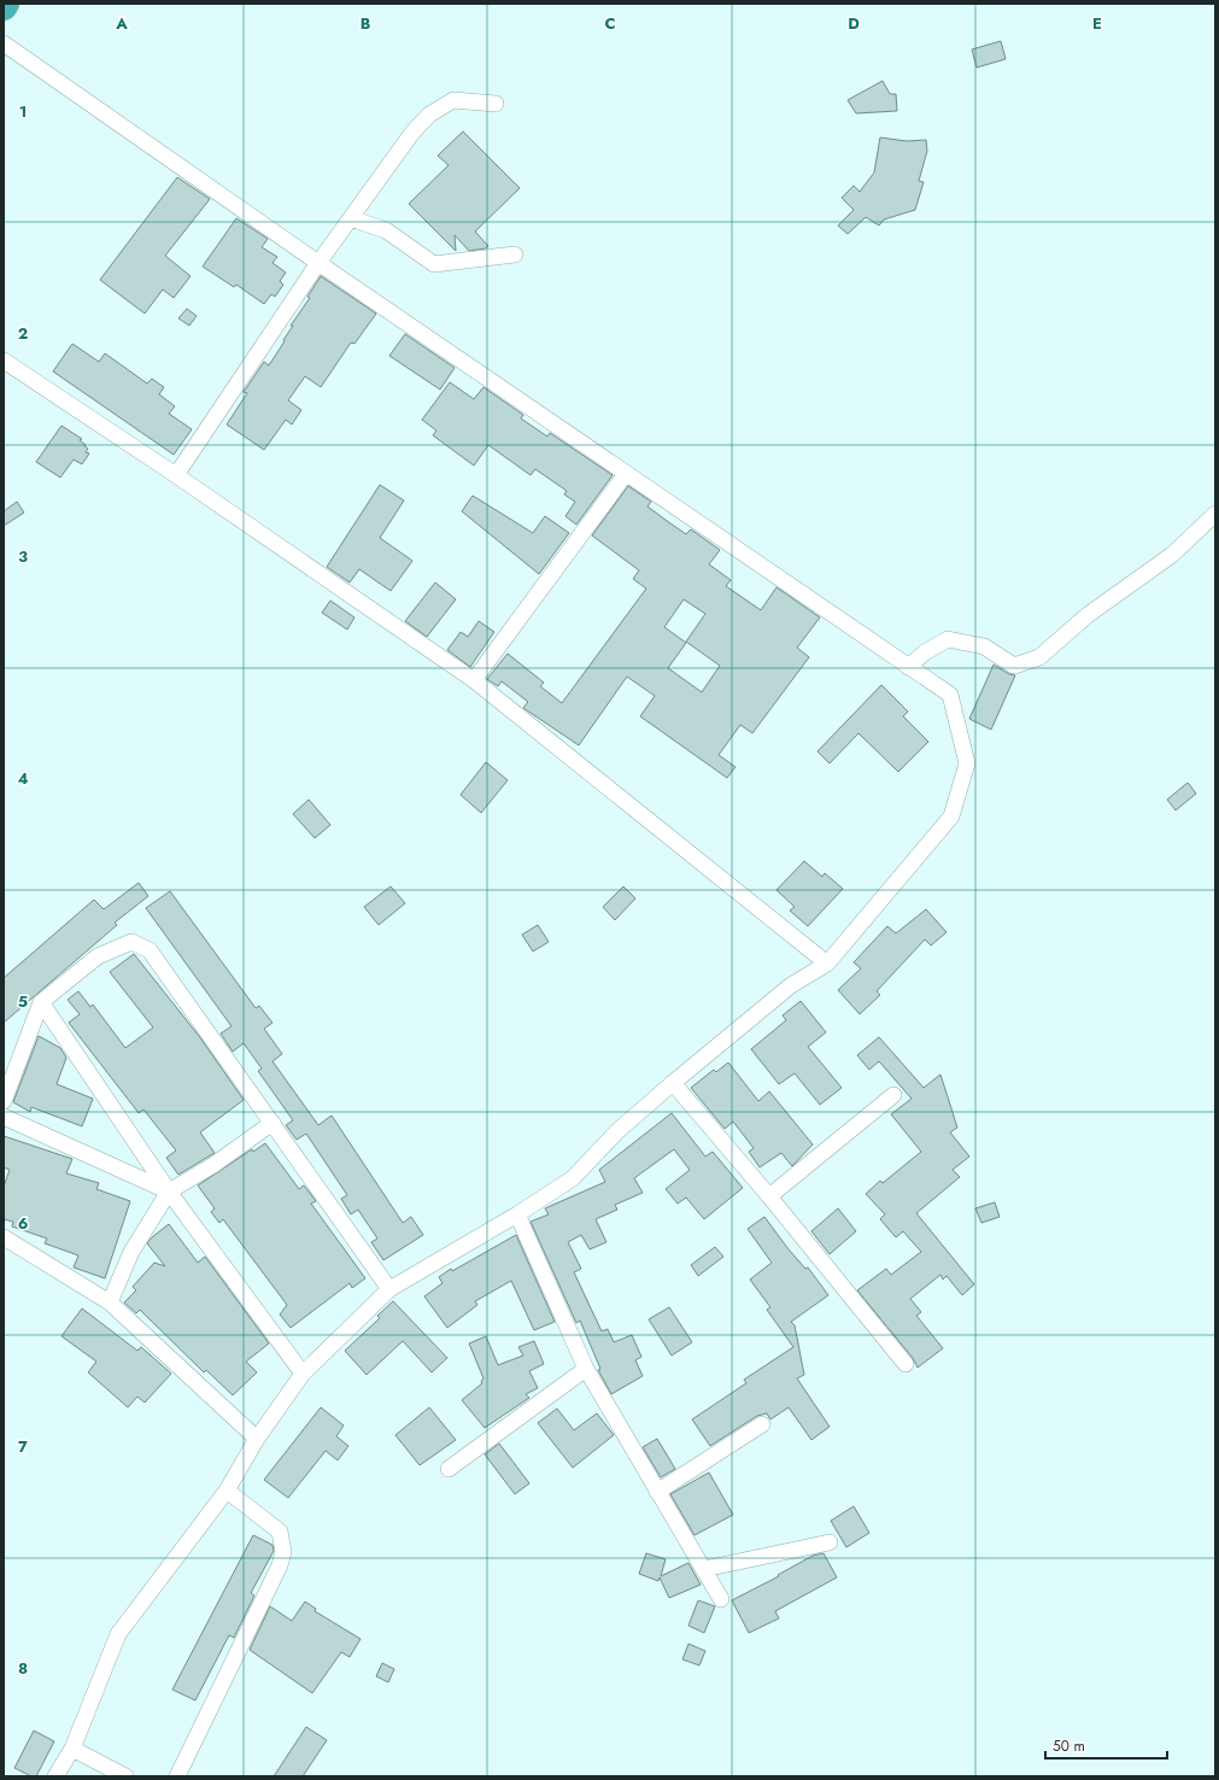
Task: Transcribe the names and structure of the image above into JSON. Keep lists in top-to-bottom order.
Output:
{
  "scale_bar": "50 m",
  "grid": {
    "columns": [
      "A",
      "B",
      "C",
      "D",
      "E"
    ],
    "rows": [
      "1",
      "2",
      "3",
      "4",
      "5",
      "6",
      "7",
      "8"
    ]
  }
}
